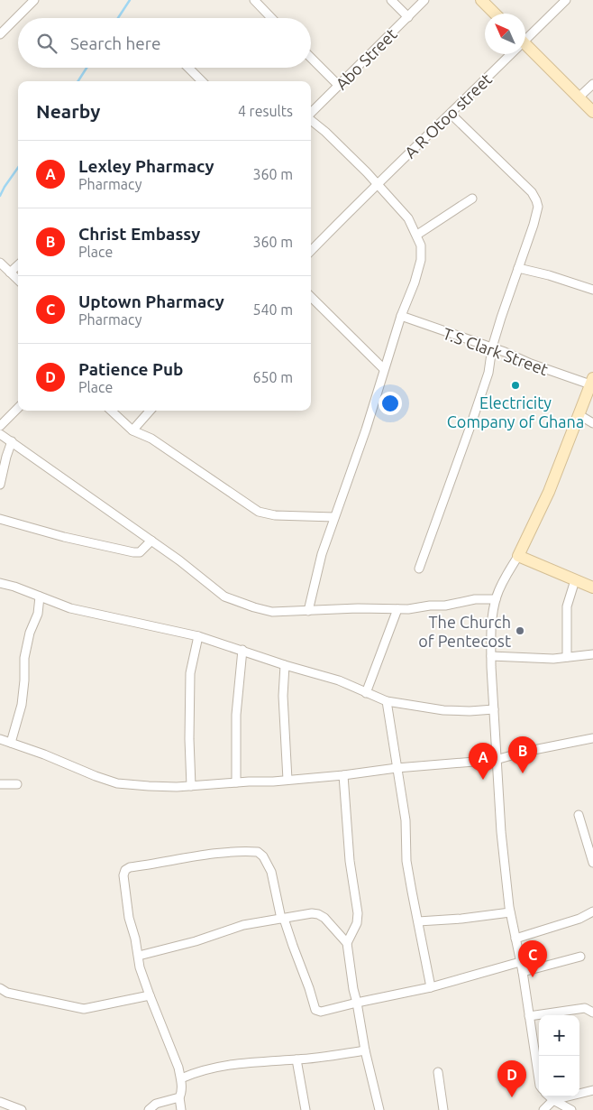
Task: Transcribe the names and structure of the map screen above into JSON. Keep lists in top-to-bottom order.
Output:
{
  "streets": {
    "street": ["Abo Street", "A R Otoo street", "T.S Clark Street"]
  },
  "places": ["Electricity Company of Ghana", "The Church of Pentecost"],
  "north": "top left",
  "page": {
    "search": "Search here",
    "heading": ["Nearby", "4 results"],
    "list": [
      {
        "mark": "A",
        "name": "Lexley Pharmacy",
        "note": "Pharmacy",
        "value": "360 m"
      },
      {
        "mark": "B",
        "name": "Christ Embassy",
        "note": "Place",
        "value": "360 m"
      },
      {
        "mark": "C",
        "name": "Uptown Pharmacy",
        "note": "Pharmacy",
        "value": "540 m"
      },
      {
        "mark": "D",
        "name": "Patience Pub",
        "note": "Place",
        "value": "650 m"
      }
    ],
    "pins": [
      "B",
      "A",
      "C",
      "D"
    ],
    "map_buttons": ["+", "−"]
  }
}
